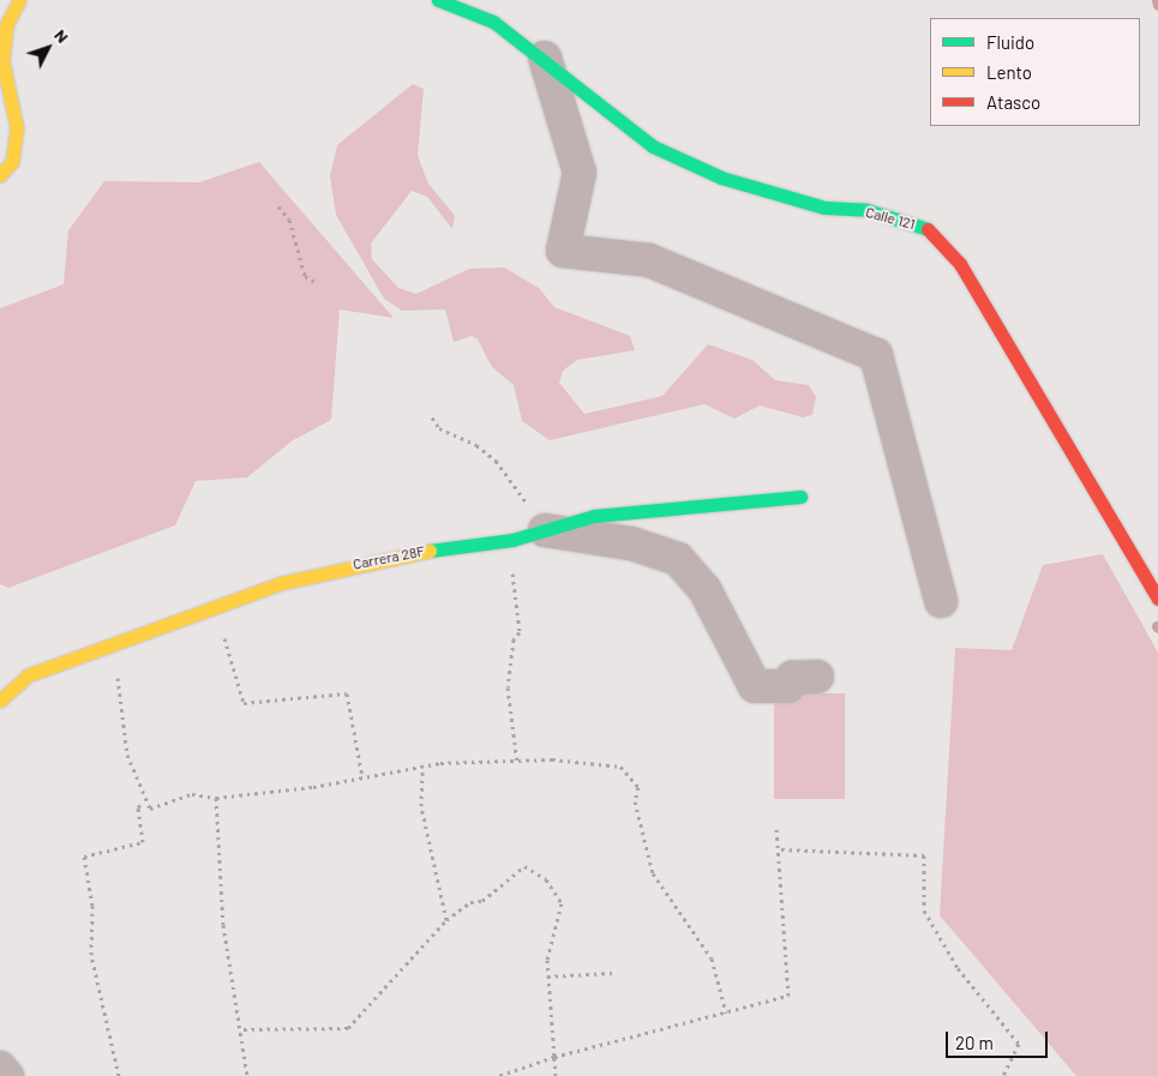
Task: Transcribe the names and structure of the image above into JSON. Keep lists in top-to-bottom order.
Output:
{
  "streets": {
    "street": ["Calle 121", "Carrera 28F"]
  },
  "legend": ["Fluido", "Lento", "Atasco"],
  "scale_bar": "20 m",
  "north": "top right"
}
